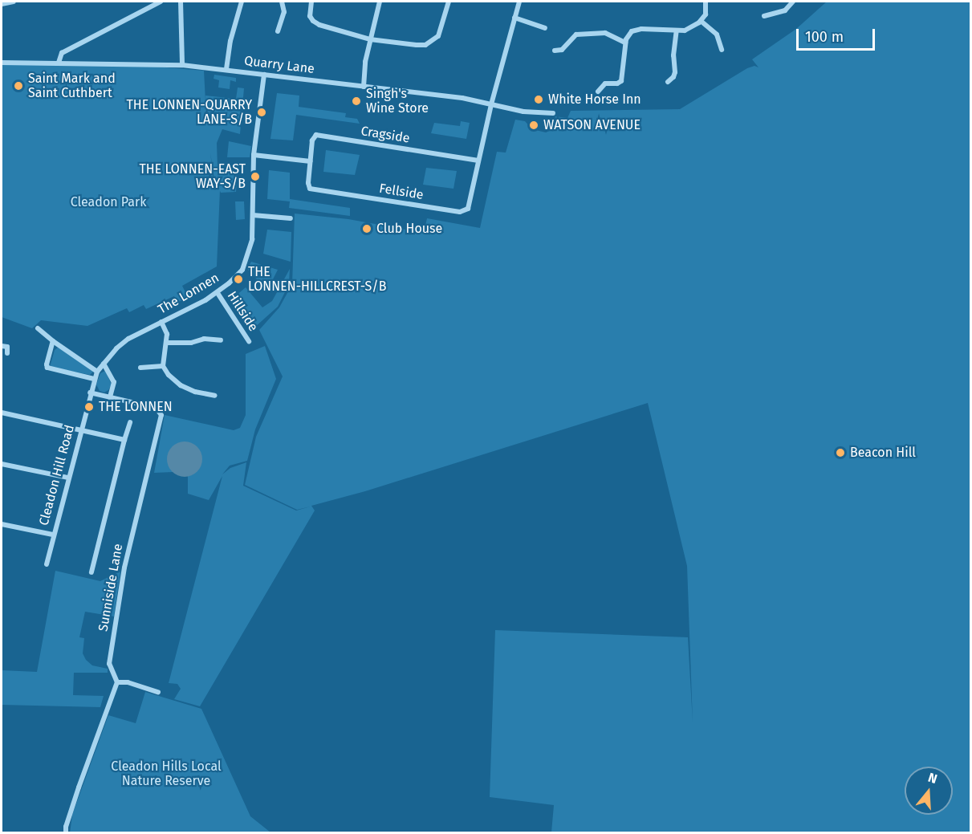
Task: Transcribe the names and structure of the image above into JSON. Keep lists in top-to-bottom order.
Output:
{
  "streets": {
    "street": [
      "Quarry Lane",
      "Cragside",
      "Fellside",
      "The Lonnen",
      "Hillside",
      "Cleadon Hill Road",
      "Sunniside Lane"
    ]
  },
  "crossings": [
    ["Quarry Lane", "The Lonnen"],
    ["Cragside", "Fellside"],
    ["The Lonnen", "Hillside"],
    ["The Lonnen", "Cleadon Hill Road"],
    ["The Lonnen", "Sunniside Lane"],
    ["Cleadon Hill Road", "Sunniside Lane"]
  ],
  "parks": ["Cleadon Park", "Cleadon Hills Local Nature Reserve"],
  "places": [
    "Saint Mark and Saint Cuthbert",
    "White Horse Inn",
    "Singh's Wine Store",
    "THE LONNEN-QUARRY LANE-S/B",
    "WATSON AVENUE",
    "THE LONNEN-EAST WAY-S/B",
    "Club House",
    "THE LONNEN-HILLCREST-S/B",
    "THE LONNEN",
    "Beacon Hill"
  ],
  "scale_bar": "100 m",
  "north": "top"
}
